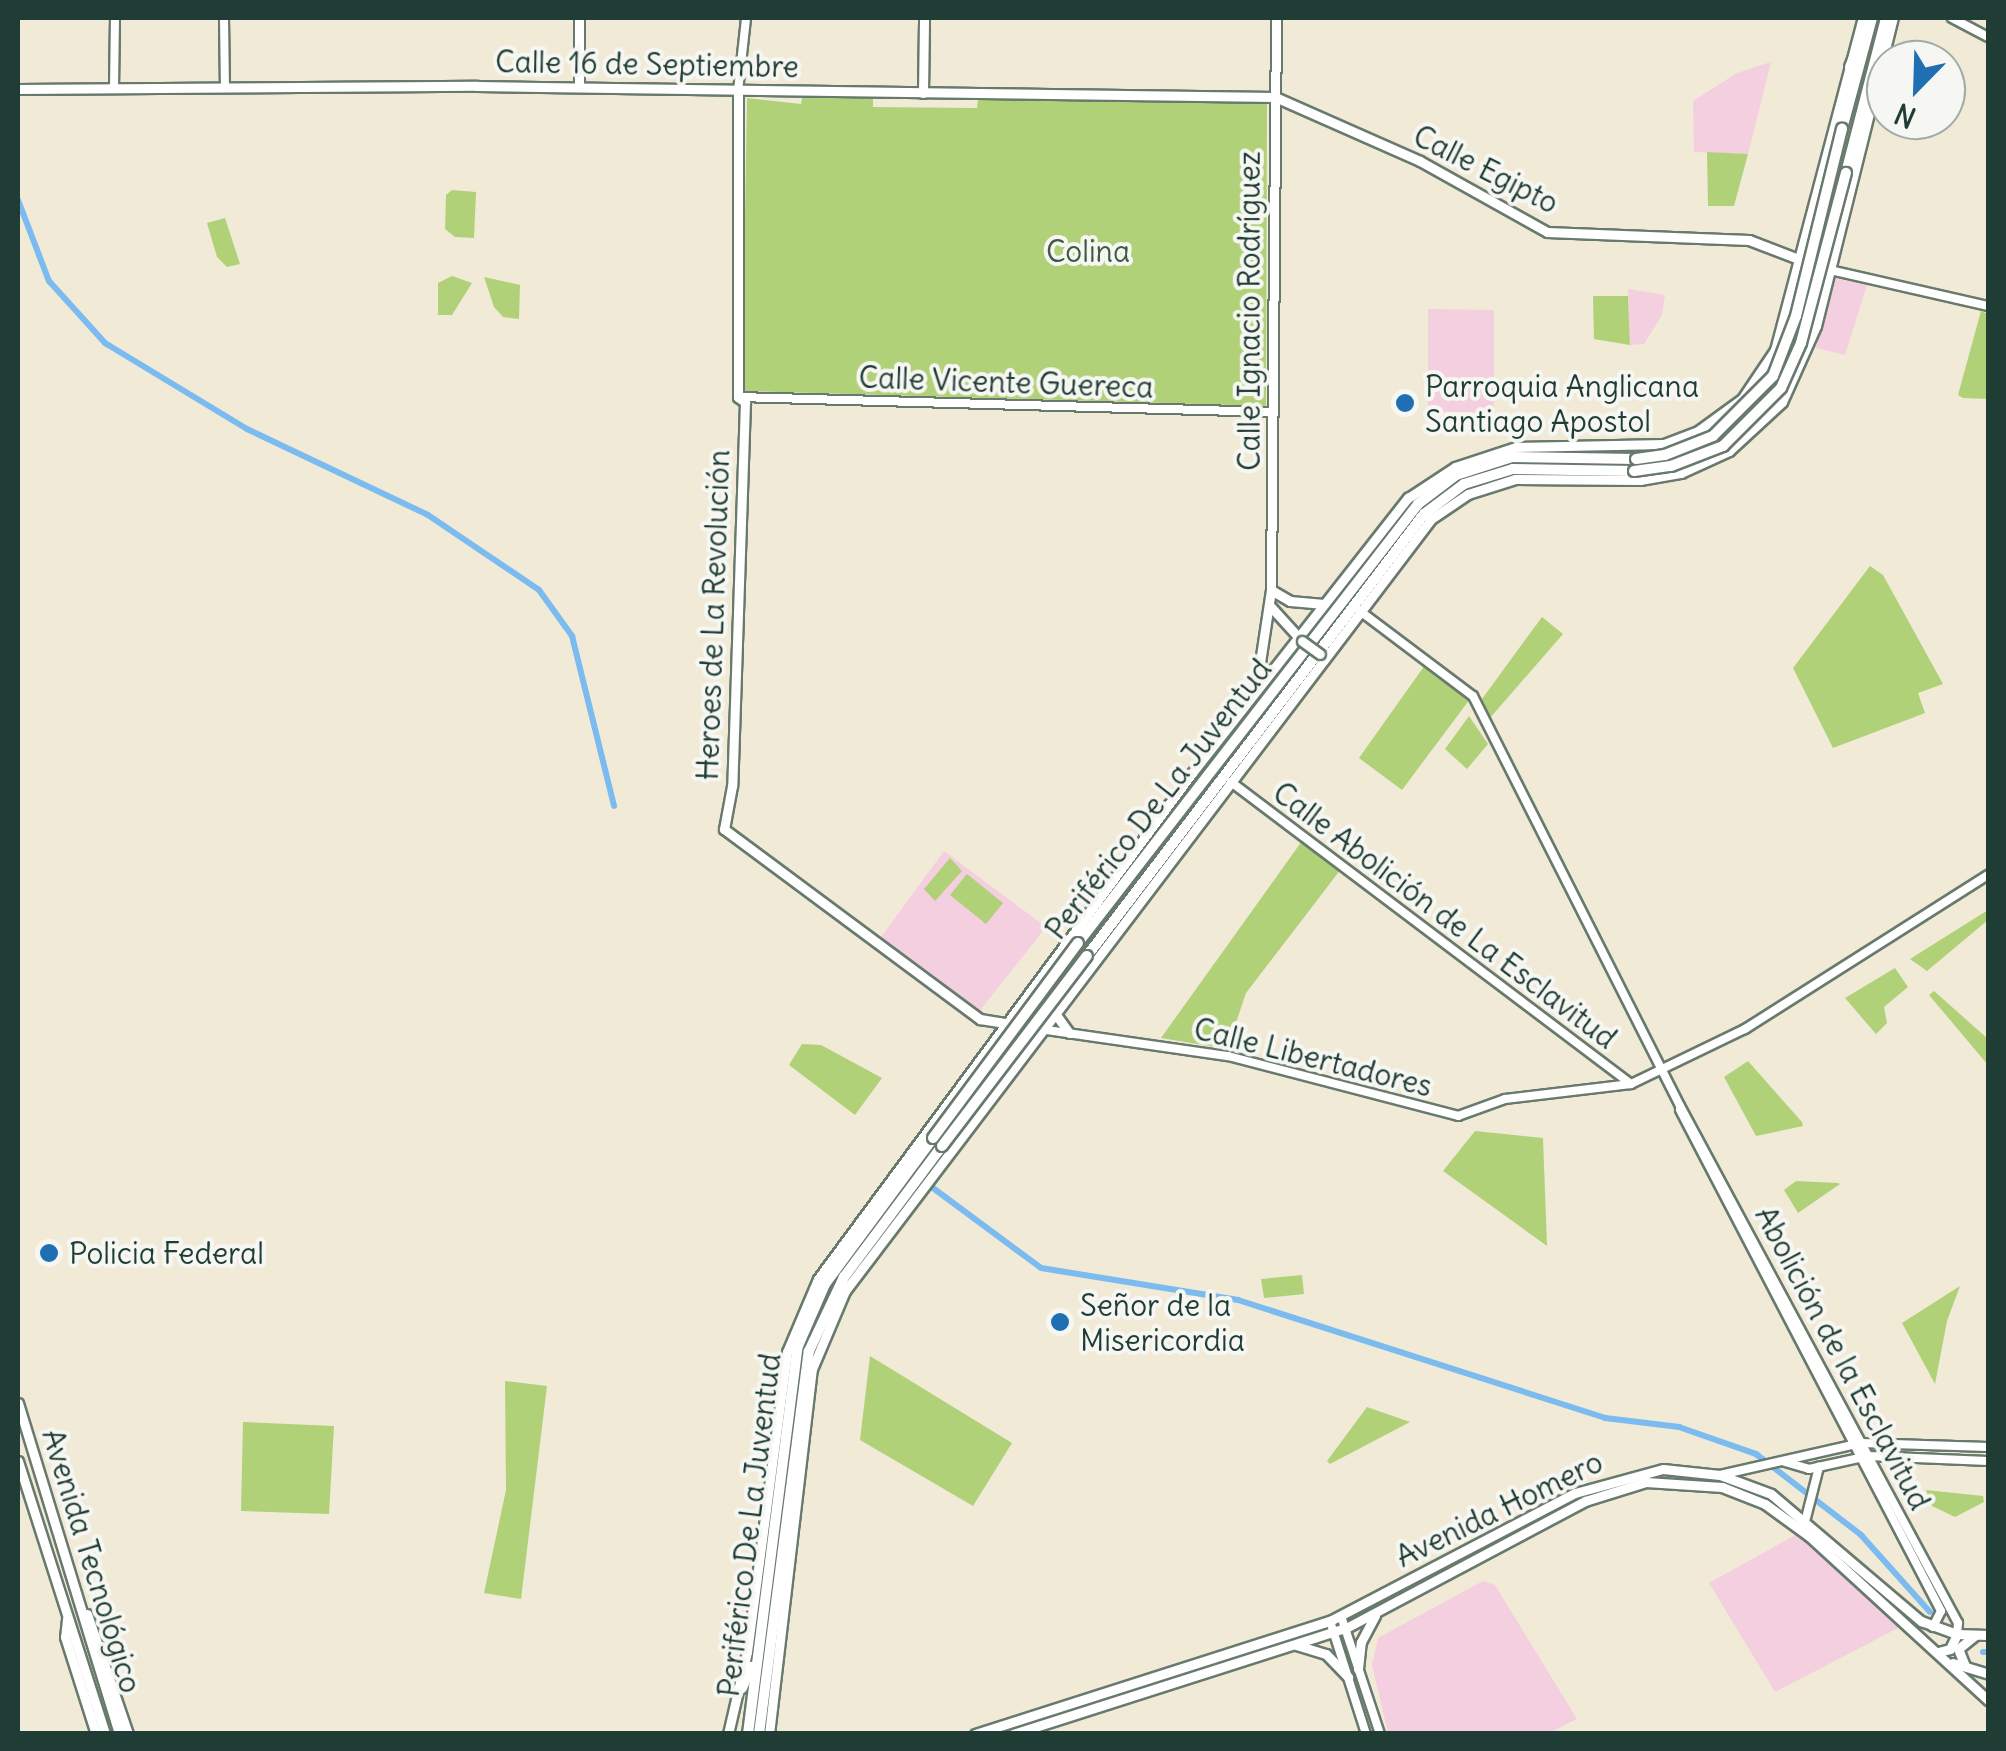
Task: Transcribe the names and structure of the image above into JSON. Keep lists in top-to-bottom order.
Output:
{
  "streets": {
    "highway": ["Periférico De La Juventud"],
    "main road": [
      "Calle 16 de Septiembre",
      "Calle Egipto",
      "Calle Ignacio Rodríguez",
      "Heroes de La Revolución",
      "Calle Libertadores",
      "Avenida Homero",
      "Avenida Tecnológico"
    ],
    "street": ["Calle Vicente Guereca", "Calle Abolición de La Esclavitud", "Abolición de la Esclavitud"]
  },
  "crossings": [
    ["Calle 16 de Septiembre", "Calle Egipto"],
    ["Calle 16 de Septiembre", "Calle Ignacio Rodríguez"],
    ["Calle Egipto", "Calle Ignacio Rodríguez"],
    ["Calle Egipto", "Periférico De La Juventud"],
    ["Calle Ignacio Rodríguez", "Calle Vicente Guereca"],
    ["Calle Ignacio Rodríguez", "Periférico De La Juventud"],
    ["Calle Vicente Guereca", "Heroes de La Revolución"],
    ["Heroes de La Revolución", "Calle Libertadores"],
    ["Periférico De La Juventud", "Calle Abolición de La Esclavitud"],
    ["Periférico De La Juventud", "Calle Libertadores"],
    ["Periférico De La Juventud", "Abolición de la Esclavitud"],
    ["Calle Abolición de La Esclavitud", "Calle Libertadores"],
    ["Calle Libertadores", "Abolición de la Esclavitud"],
    ["Abolición de la Esclavitud", "Avenida Homero"]
  ],
  "parks": ["Colina"],
  "places": ["Parroquia Anglicana Santiago Apostol", "Policia Federal", "Señor de la Misericordia"],
  "north": "bottom left"
}
